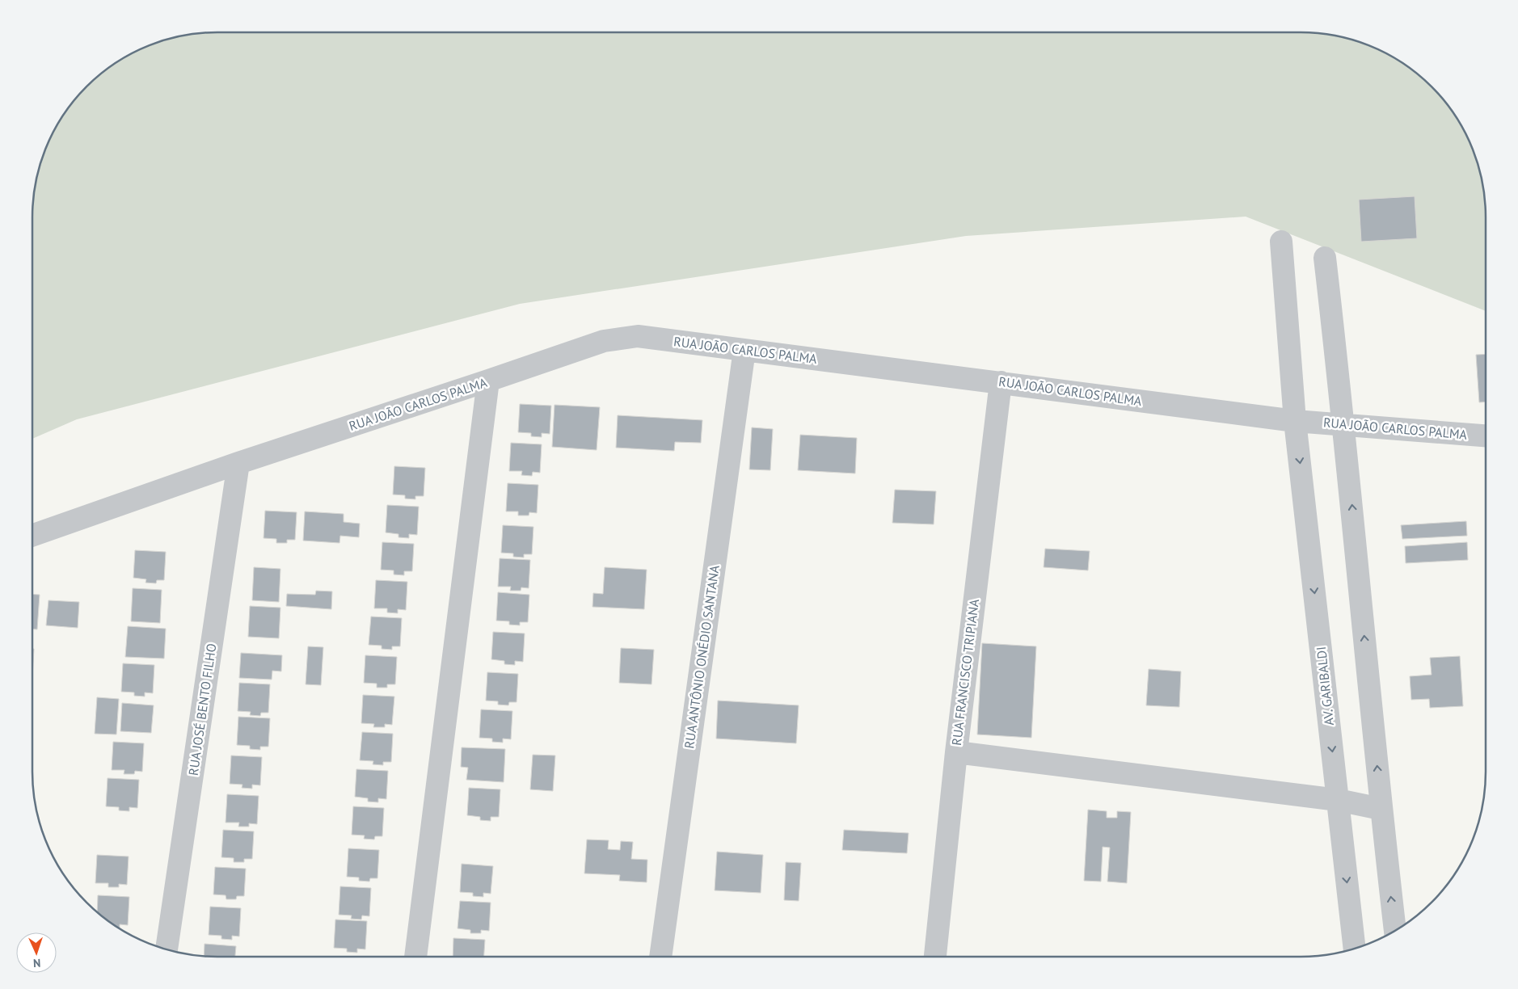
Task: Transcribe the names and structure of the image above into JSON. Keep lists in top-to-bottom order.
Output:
{
  "streets": {
    "street": [
      "RUA JOÃO CARLOS PALMA",
      "RUA ANTÔNIO ONÉDIO SANTANA",
      "RUA FRANCISCO TRIPIANA",
      "AV. GARIBALDI",
      "RUA JOSÉ BENTO FILHO"
    ]
  },
  "crossings": [
    ["RUA JOÃO CARLOS PALMA", "RUA ANTÔNIO ONÉDIO SANTANA"],
    ["RUA JOÃO CARLOS PALMA", "RUA FRANCISCO TRIPIANA"],
    ["RUA JOÃO CARLOS PALMA", "AV. GARIBALDI"],
    ["RUA JOÃO CARLOS PALMA", "RUA JOSÉ BENTO FILHO"]
  ],
  "north": "bottom"
}
